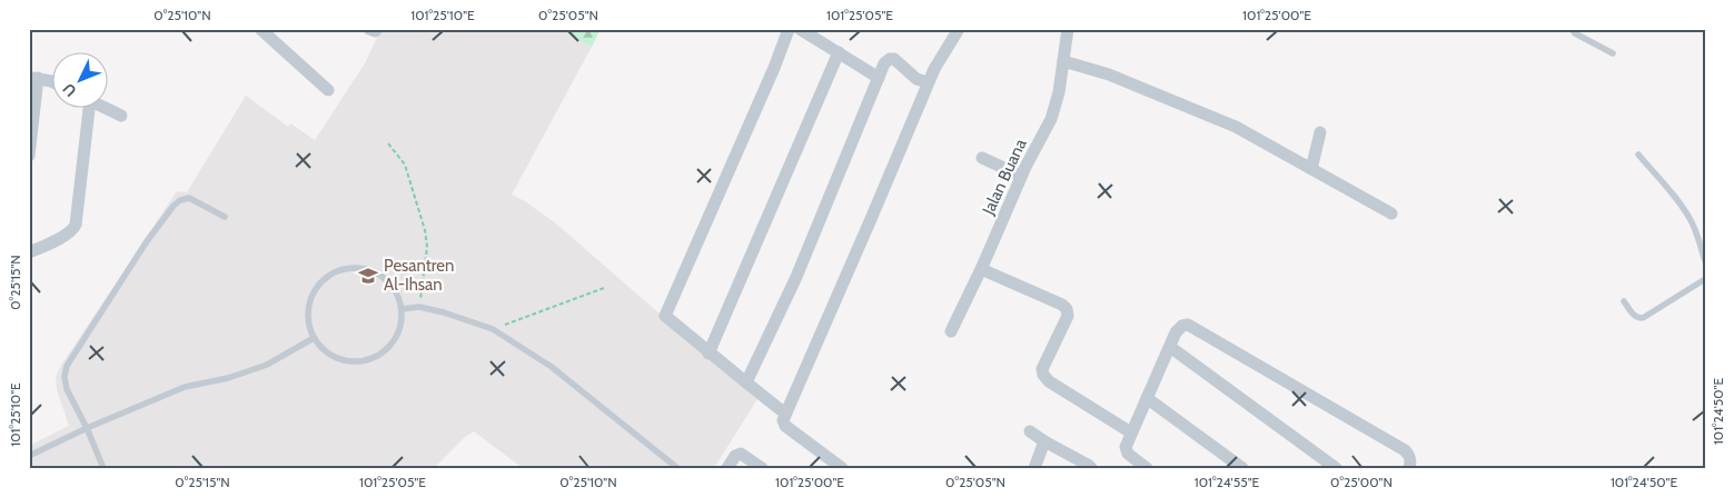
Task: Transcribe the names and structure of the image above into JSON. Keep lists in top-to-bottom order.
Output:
{
  "streets": {
    "street": ["Jalan Buana"]
  },
  "places": {
    "school or university": ["Pesantren Al-Ihsan"]
  },
  "north": "bottom left",
  "coordinates": [
    "0°25'10\"N",
    "101°25'10\"E",
    "0°25'05\"N",
    "101°25'05\"E",
    "101°25'00\"E",
    "0°25'15\"N",
    "101°24'50\"E",
    "101°24'55\"E",
    "0°25'00\"N"
  ]
}
